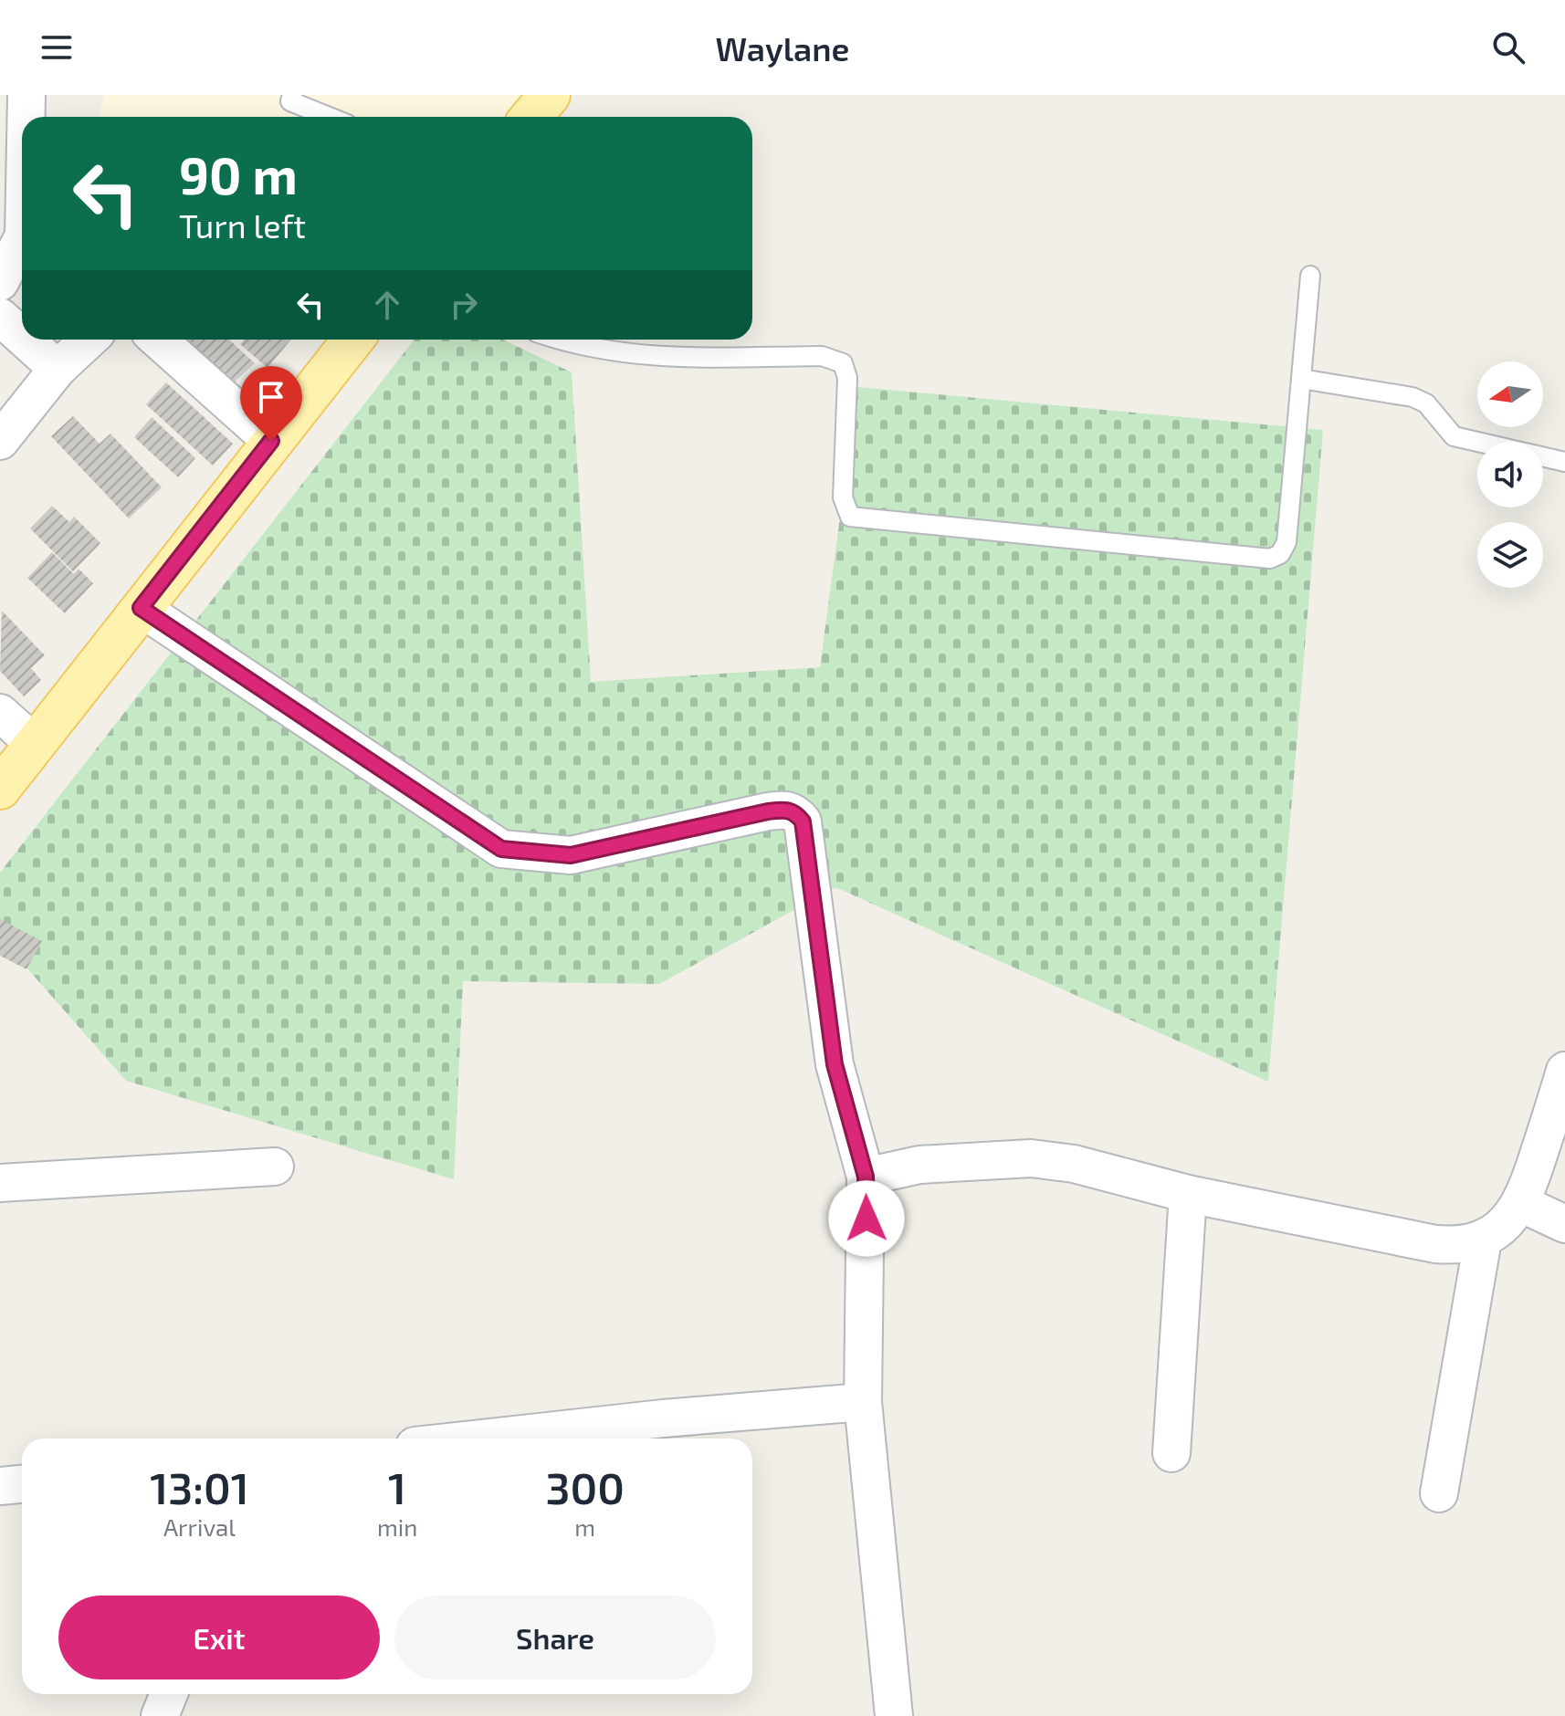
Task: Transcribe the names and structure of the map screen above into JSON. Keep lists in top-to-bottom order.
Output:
{
  "north": "left",
  "page": {
    "header": "Waylane",
    "turn": ["90 m", "Turn left"],
    "eta": [
      "13:01",
      "Arrival",
      "1",
      "min",
      "300",
      "m"
    ],
    "buttons": ["Exit", "Share"]
  }
}
